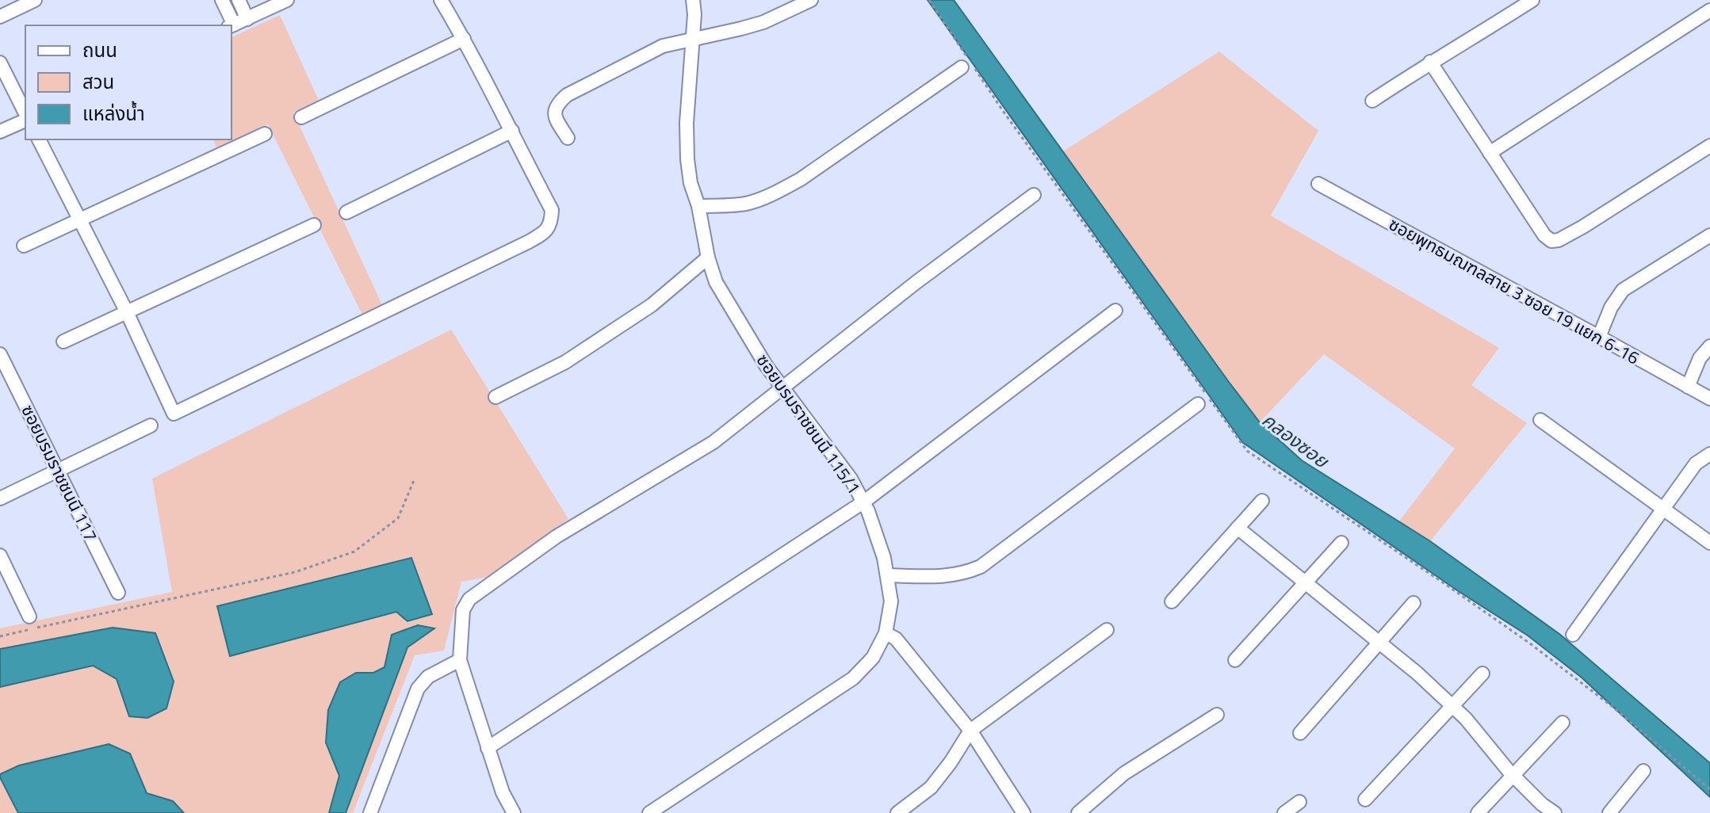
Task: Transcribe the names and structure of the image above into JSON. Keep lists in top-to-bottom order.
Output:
{
  "streets": {
    "street": ["ซอยพุทธมณฑลสาย 3 ซอย 19 แยก 6-16", "ซอยบรมราชชนนี 115/1", "ซอยบรมราชชนนี 117"]
  },
  "water": ["คลองซอย"],
  "legend": ["ถนน", "สวน", "แหล่งน้ำ"]
}
